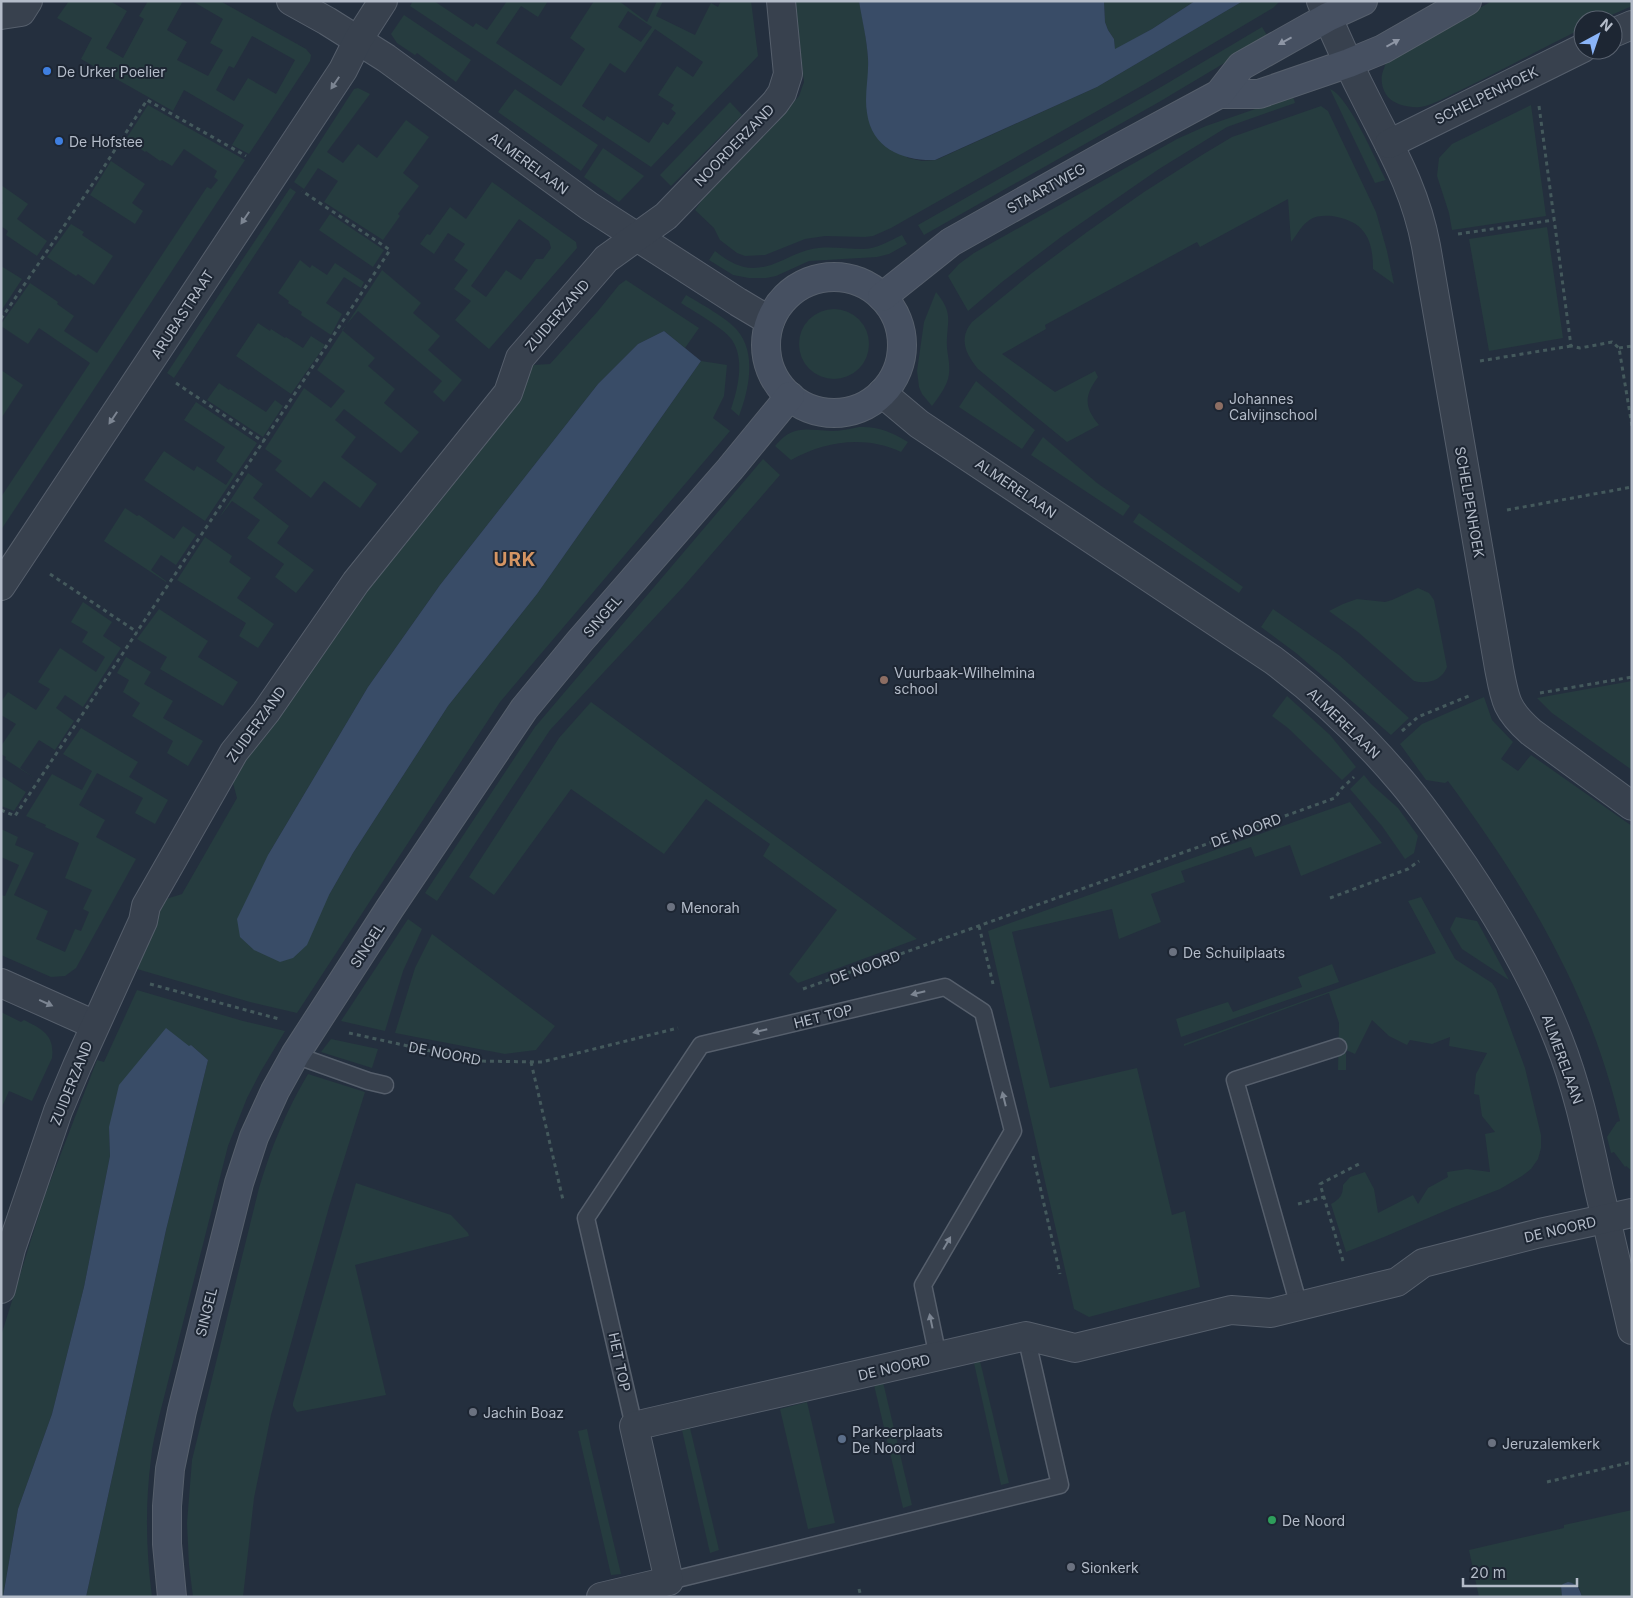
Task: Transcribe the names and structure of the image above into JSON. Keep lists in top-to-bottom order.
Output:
{
  "streets": {
    "main road": ["STAARTWEG", "SINGEL"],
    "street": [
      "SCHELPENHOEK",
      "NOORDERZAND",
      "ALMERELAAN",
      "ARUBASTRAAT",
      "ZUIDERZAND",
      "DE NOORD"
    ],
    "lane": ["HET TOP"]
  },
  "crossings": [
    ["SCHELPENHOEK", "STAARTWEG"],
    ["NOORDERZAND", "ALMERELAAN"],
    ["NOORDERZAND", "ZUIDERZAND"],
    ["ALMERELAAN", "STAARTWEG"],
    ["ALMERELAAN", "ARUBASTRAAT"],
    ["ALMERELAAN", "ZUIDERZAND"],
    ["ALMERELAAN", "SINGEL"],
    ["ALMERELAAN", "DE NOORD"],
    ["STAARTWEG", "SINGEL"],
    ["DE NOORD", "HET TOP"]
  ],
  "one_way": ["ARUBASTRAAT"],
  "districts": ["URK"],
  "places": [
    "De Urker Poelier",
    "De Hofstee",
    "Johannes Calvijnschool",
    "Vuurbaak-Wilhelmina school",
    "Menorah",
    "De Schuilplaats",
    "Jachin Boaz",
    "Parkeerplaats De Noord",
    "Jeruzalemkerk",
    "De Noord",
    "Sionkerk"
  ],
  "scale_bar": "20 m",
  "north": "top right"
}
